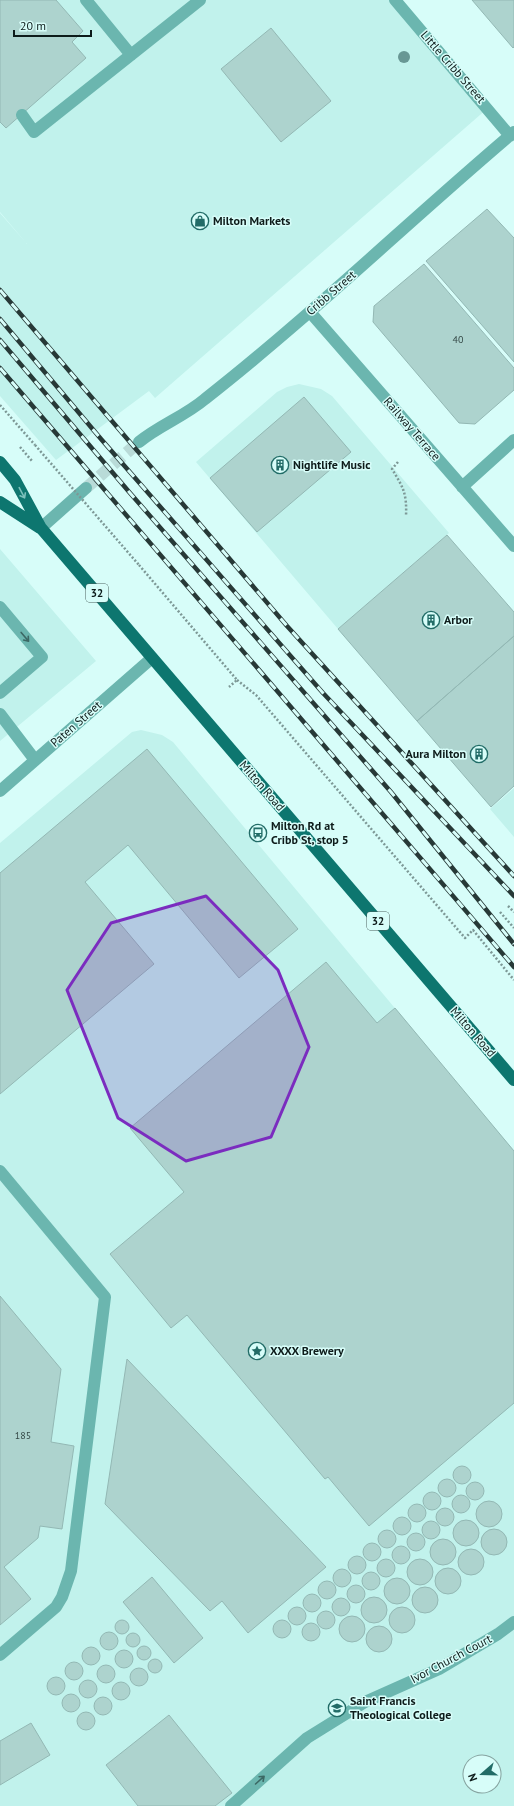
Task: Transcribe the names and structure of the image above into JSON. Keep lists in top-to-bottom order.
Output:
{
  "streets": {
    "main road": ["32", "Milton Road"],
    "street": [
      "Little Cribb Street",
      "Cribb Street",
      "Railway Terrace",
      "Paten Street",
      "Ivor Church Court"
    ]
  },
  "crossings": [
    ["Little Cribb Street", "Cribb Street"],
    ["Cribb Street", "Railway Terrace"],
    ["Paten Street", "Milton Road"]
  ],
  "one_way": ["Ivor Church Court"],
  "places": {
    "shop": ["Milton Markets"],
    "building": ["Nightlife Music", "Arbor", "Aura Milton"],
    "bus stop": ["Milton Rd at Cribb St, stop 5"],
    "place": ["XXXX Brewery"],
    "school or university": ["Saint Francis Theological College"]
  },
  "house_numbers": ["40", "185"],
  "scale_bar": "20 m",
  "north": "left"
}
